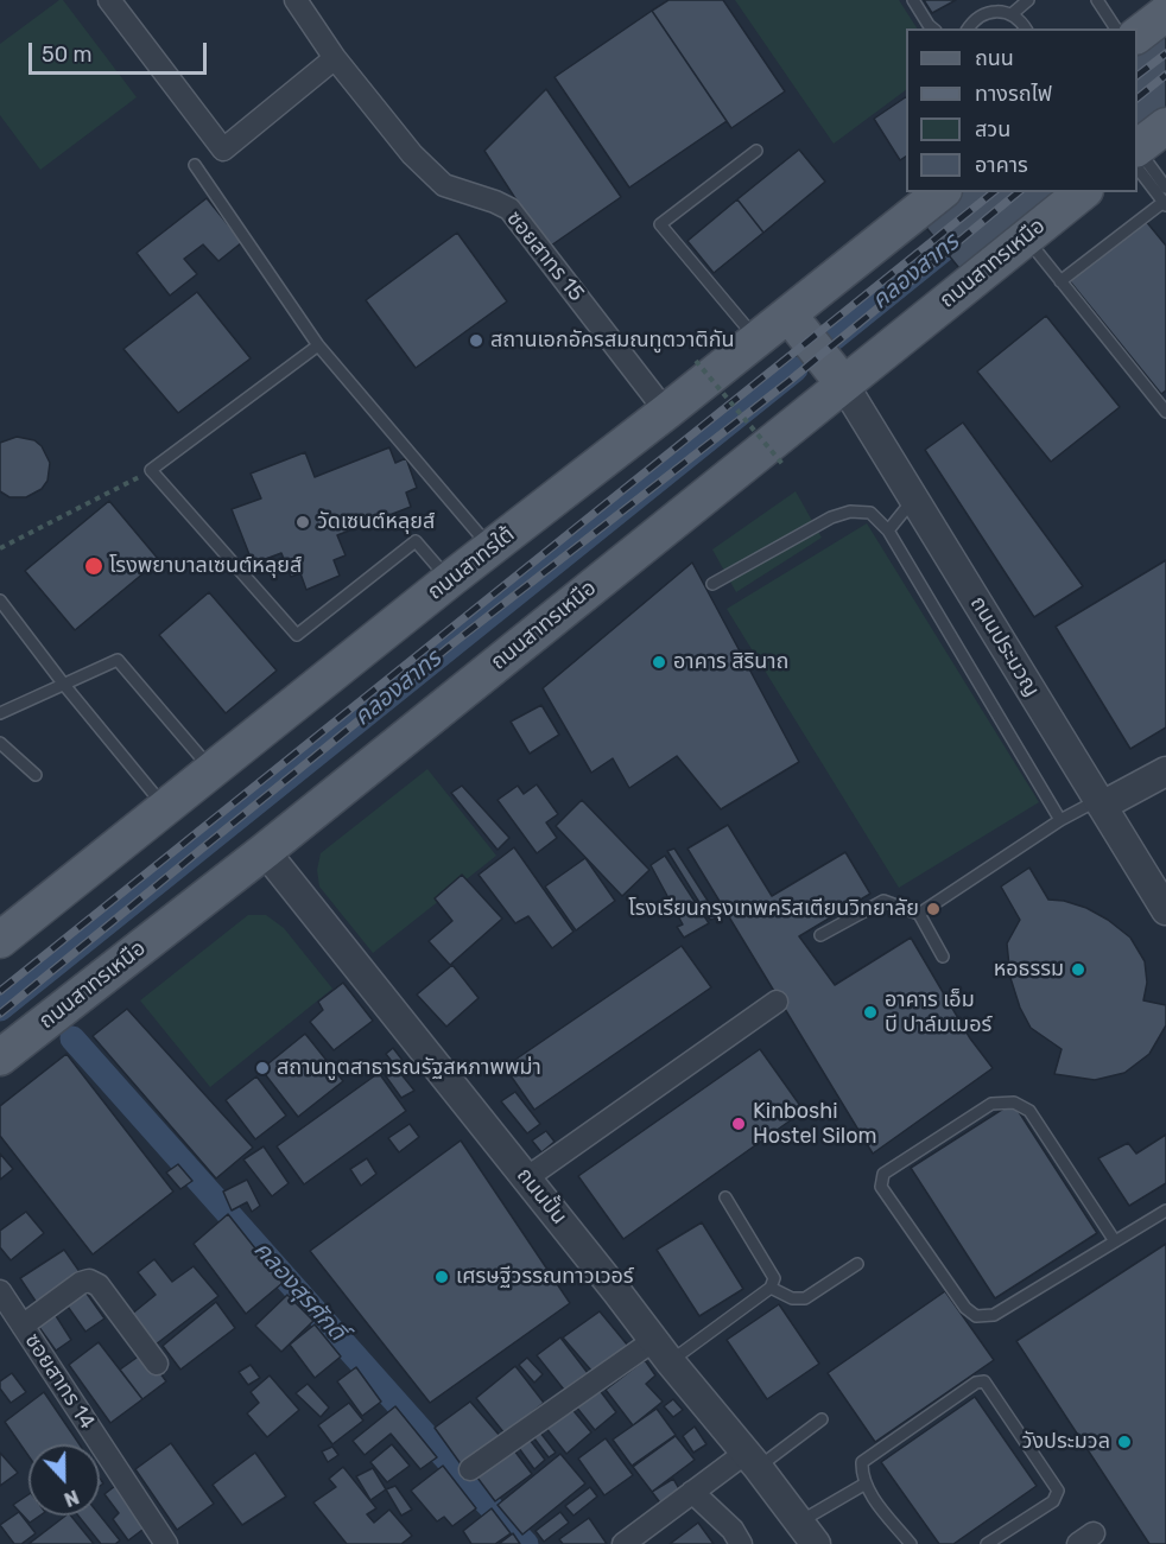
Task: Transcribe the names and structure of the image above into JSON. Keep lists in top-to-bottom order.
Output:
{
  "streets": {
    "main road": ["ถนนสาทรเหนือ", "ถนนสาทรใต้"],
    "street": [
      "ซอยสาทร 15",
      "ถนนประมวญ",
      "ถนนปั้น",
      "ซอยสาทร 14"
    ]
  },
  "crossings": [
    ["ซอยสาทร 15", "ถนนสาทรใต้"],
    ["ถนนสาทรเหนือ", "ถนนประมวญ"],
    ["ถนนสาทรเหนือ", "ถนนปั้น"]
  ],
  "water": ["คลองสาทร", "คลองสุรศักดิ์"],
  "places": [
    "สถานเอกอัครสมณทูตวาติกัน",
    "วัดเซนต์หลุยส์",
    "โรงพยาบาลเซนต์หลุยส์",
    "อาคาร สิรินาถ",
    "โรงเรียนกรุงเทพคริสเตียนวิทยาลัย",
    "หอธรรม",
    "อาคาร เอ็ม บี ปาล์มเมอร์",
    "สถานทูตสาธารณรัฐสหภาพพม่า",
    "Kinboshi Hostel Silom",
    "เศรษฐีวรรณทาวเวอร์",
    "วังประมวล"
  ],
  "legend": [
    "ถนน",
    "ทางรถไฟ",
    "สวน",
    "อาคาร"
  ],
  "scale_bar": "50 m",
  "north": "bottom"
}
